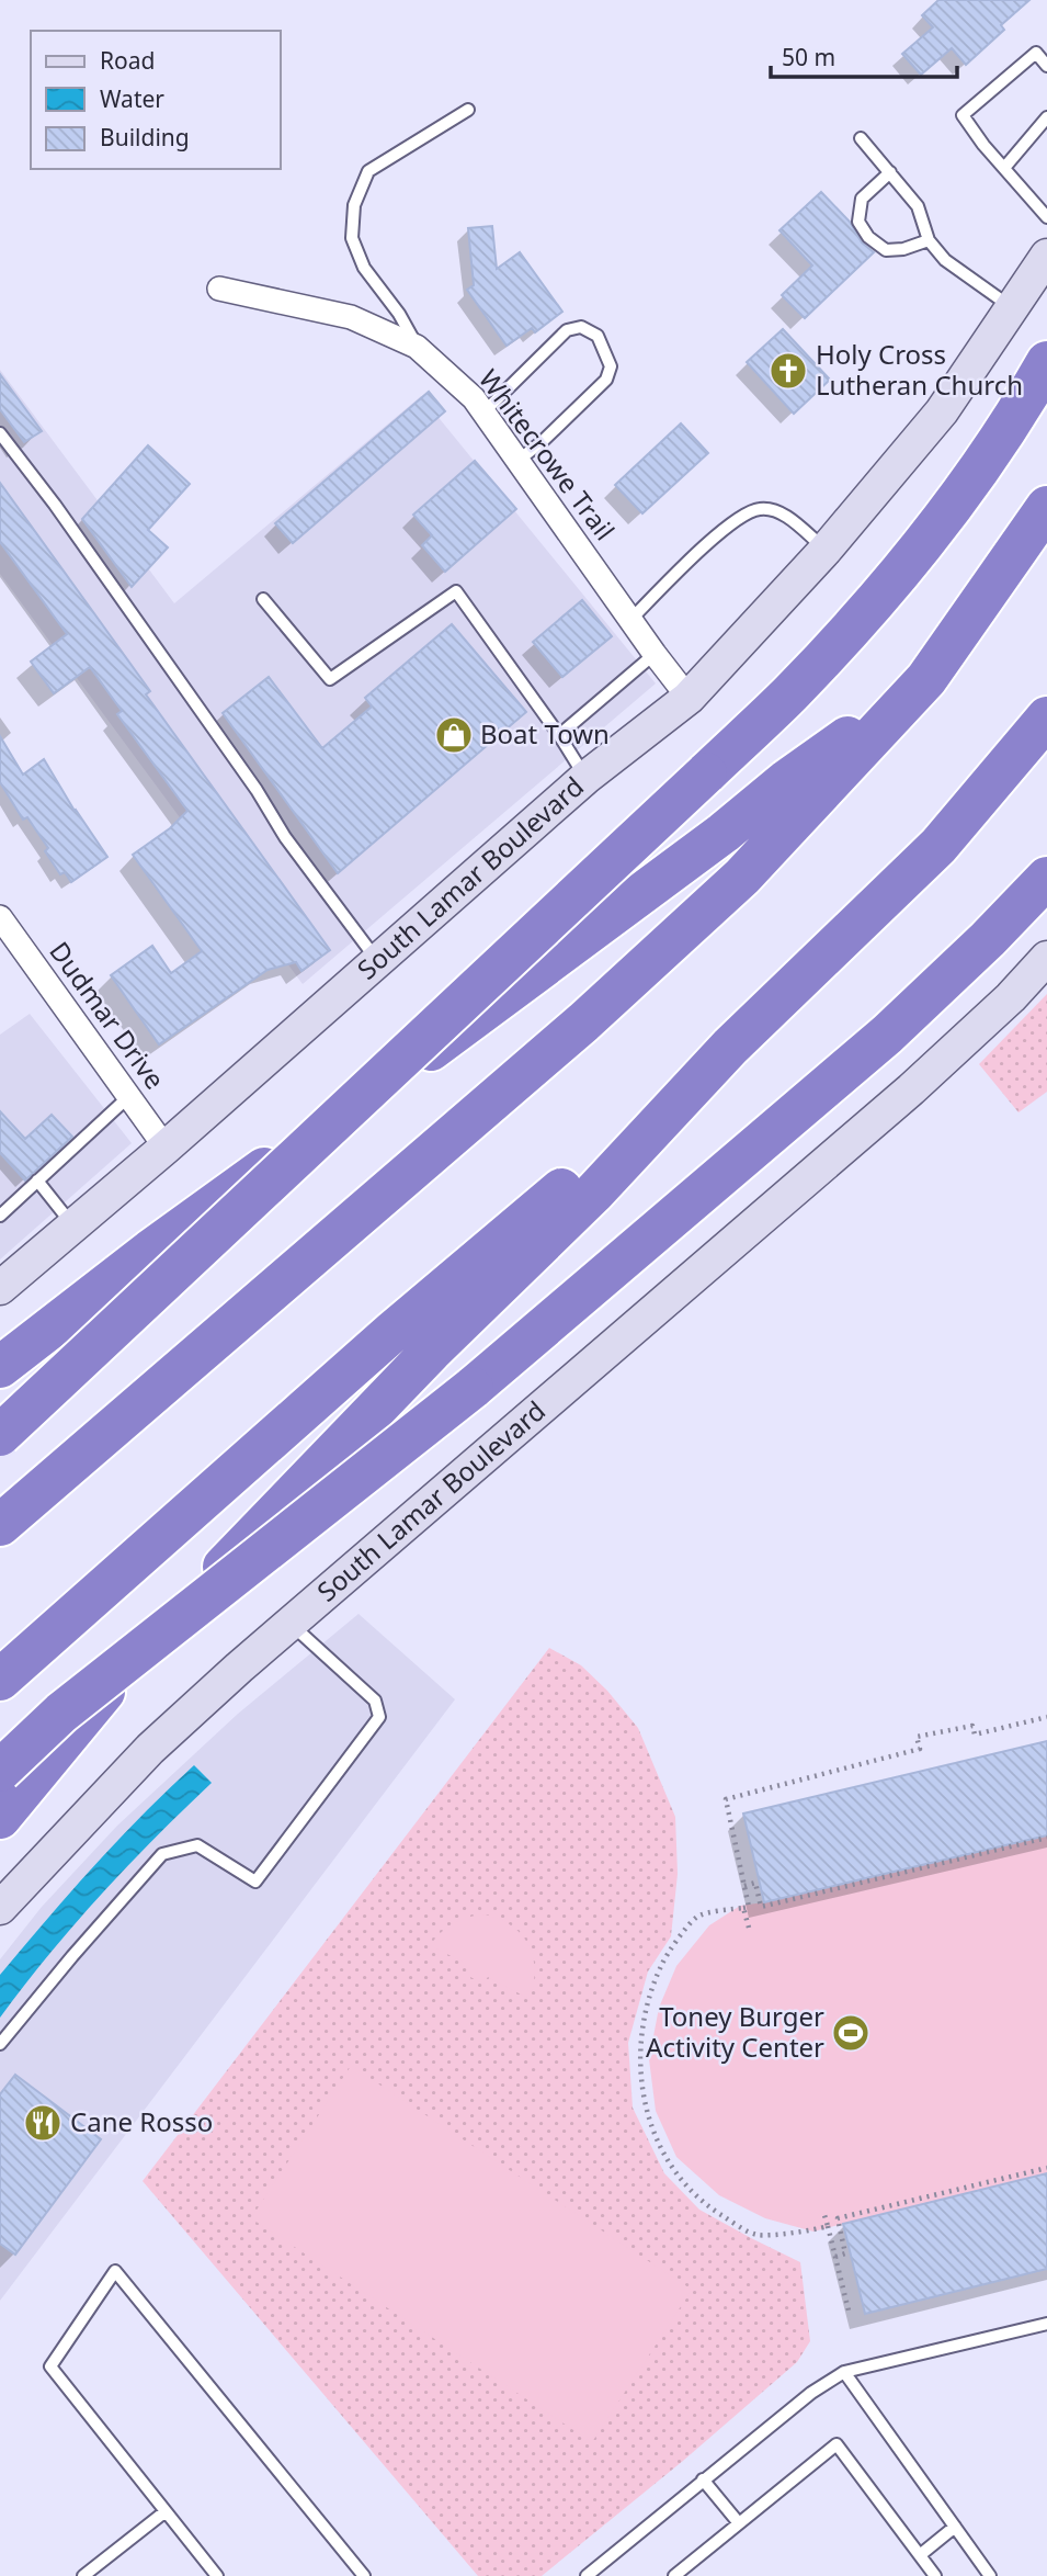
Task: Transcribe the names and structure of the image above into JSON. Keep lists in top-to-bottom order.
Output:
{
  "streets": {
    "main road": ["South Lamar Boulevard"],
    "street": ["Whitecrowe Trail", "Dudmar Drive"]
  },
  "crossings": [
    ["Whitecrowe Trail", "South Lamar Boulevard"],
    ["South Lamar Boulevard", "Dudmar Drive"]
  ],
  "places": {
    "church": ["Holy Cross Lutheran Church"],
    "shop": ["Boat Town"],
    "sports": ["Toney Burger Activity Center"],
    "restaurant": ["Cane Rosso"]
  },
  "legend": ["Road", "Water", "Building"],
  "scale_bar": "50 m"
}
